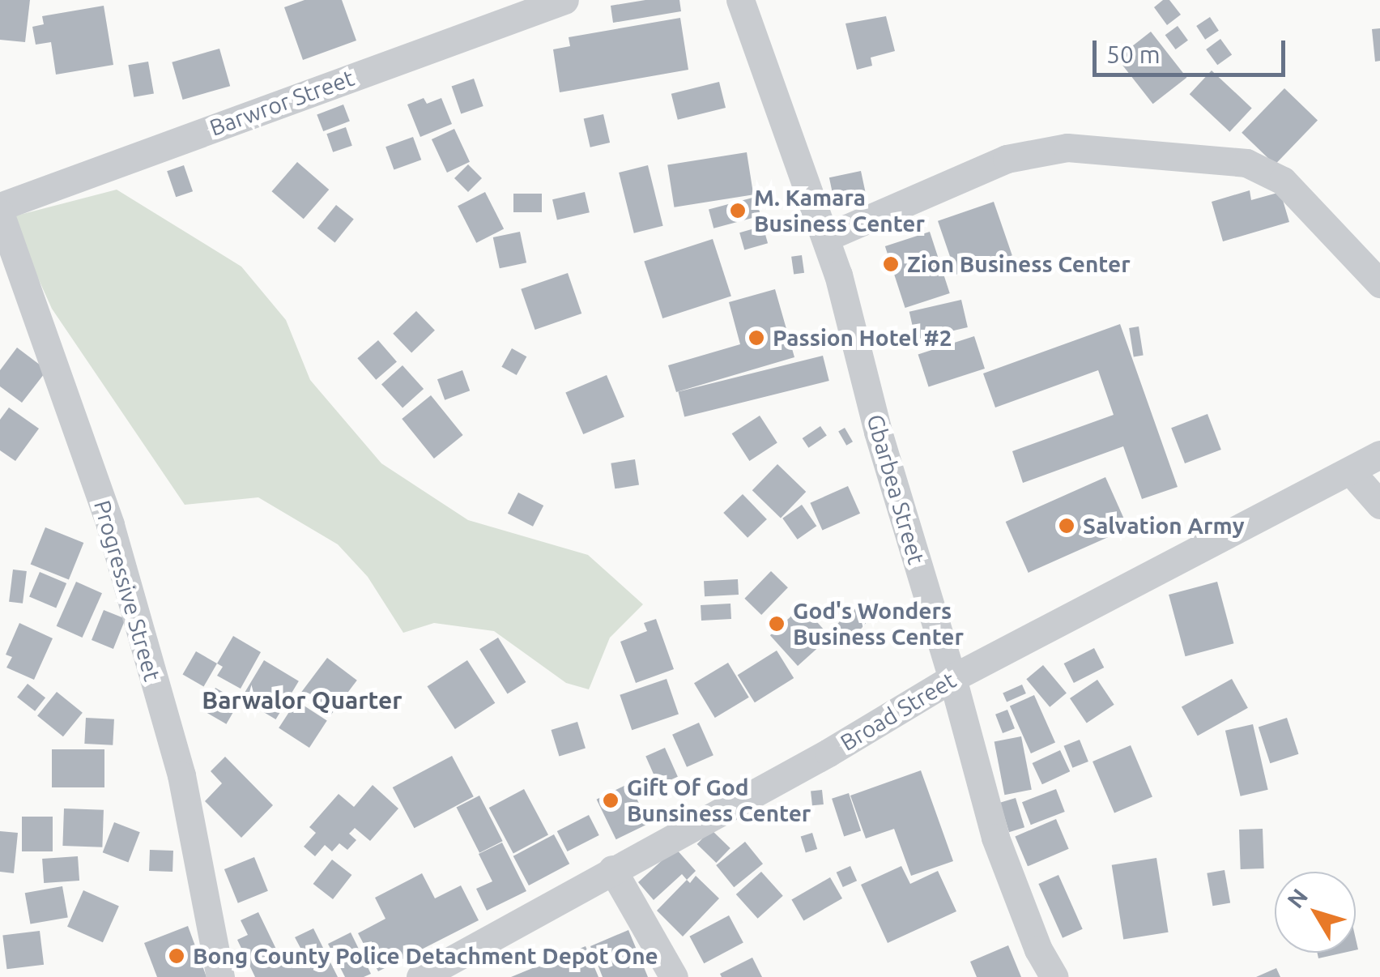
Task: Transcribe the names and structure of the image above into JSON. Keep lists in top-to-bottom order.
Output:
{
  "streets": {
    "street": [
      "Barwror Street",
      "Gbarbea Street",
      "Progressive Street",
      "Broad Street"
    ]
  },
  "crossings": [
    ["Gbarbea Street", "Broad Street"]
  ],
  "districts": ["Barwalor Quarter"],
  "places": [
    "M. Kamara Business Center",
    "Zion Business Center",
    "Passion Hotel #2",
    "Salvation Army",
    "God's Wonders Business Center",
    "Gift Of God Bunsiness Center",
    "Bong County Police Detachment Depot One"
  ],
  "scale_bar": "50 m",
  "north": "top left"
}
